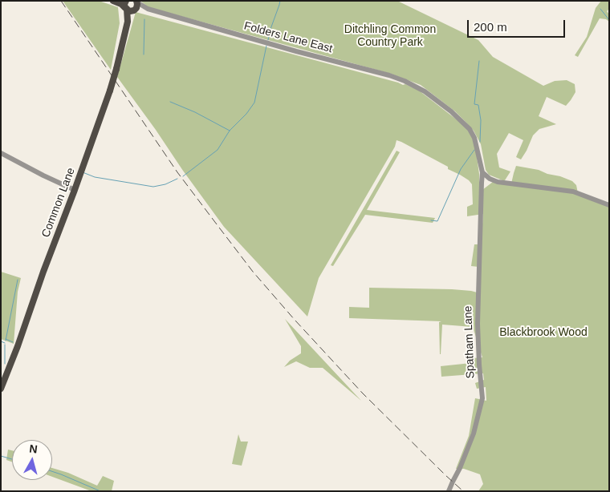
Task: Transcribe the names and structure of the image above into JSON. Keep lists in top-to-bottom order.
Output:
{
  "streets": {
    "main road": ["Common Lane"],
    "street": ["Folders Lane East", "Spatham Lane"]
  },
  "crossings": [
    ["Folders Lane East", "Common Lane"],
    ["Folders Lane East", "Spatham Lane"]
  ],
  "parks": ["Ditchling Common Country Park", "Blackbrook Wood"],
  "scale_bar": "200 m",
  "north": "top"
}
